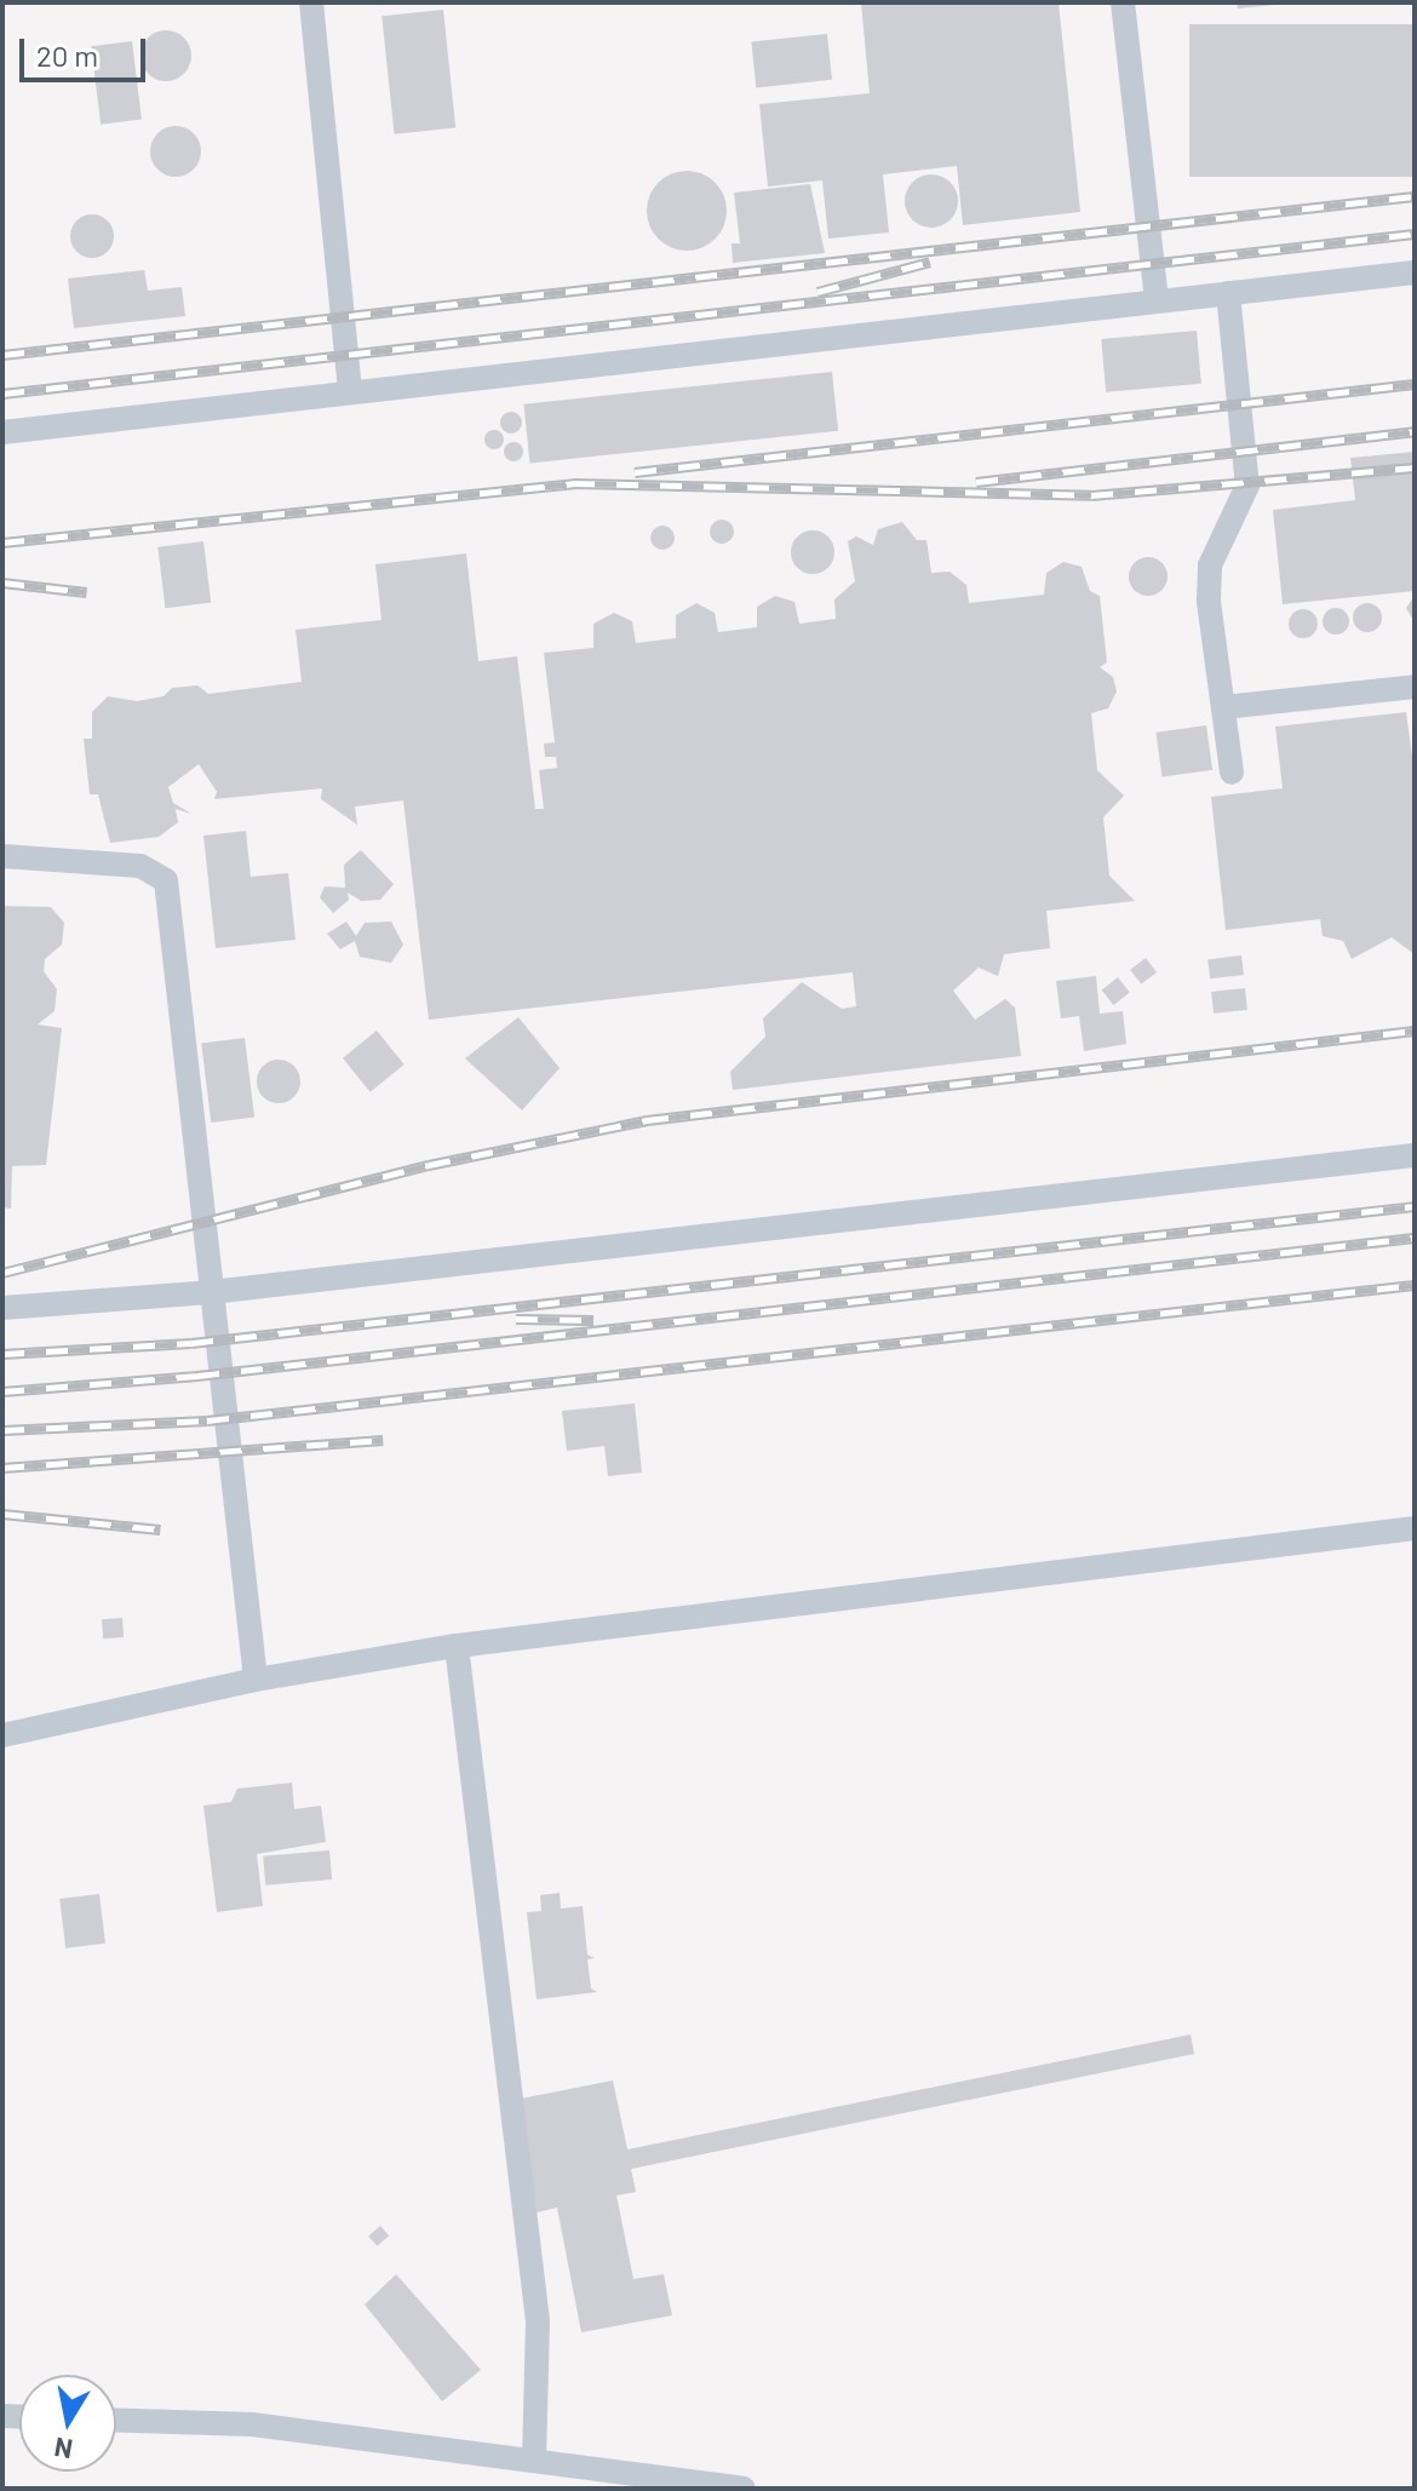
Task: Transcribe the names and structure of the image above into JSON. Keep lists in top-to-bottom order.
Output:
{
  "scale_bar": "20 m",
  "north": "bottom"
}
